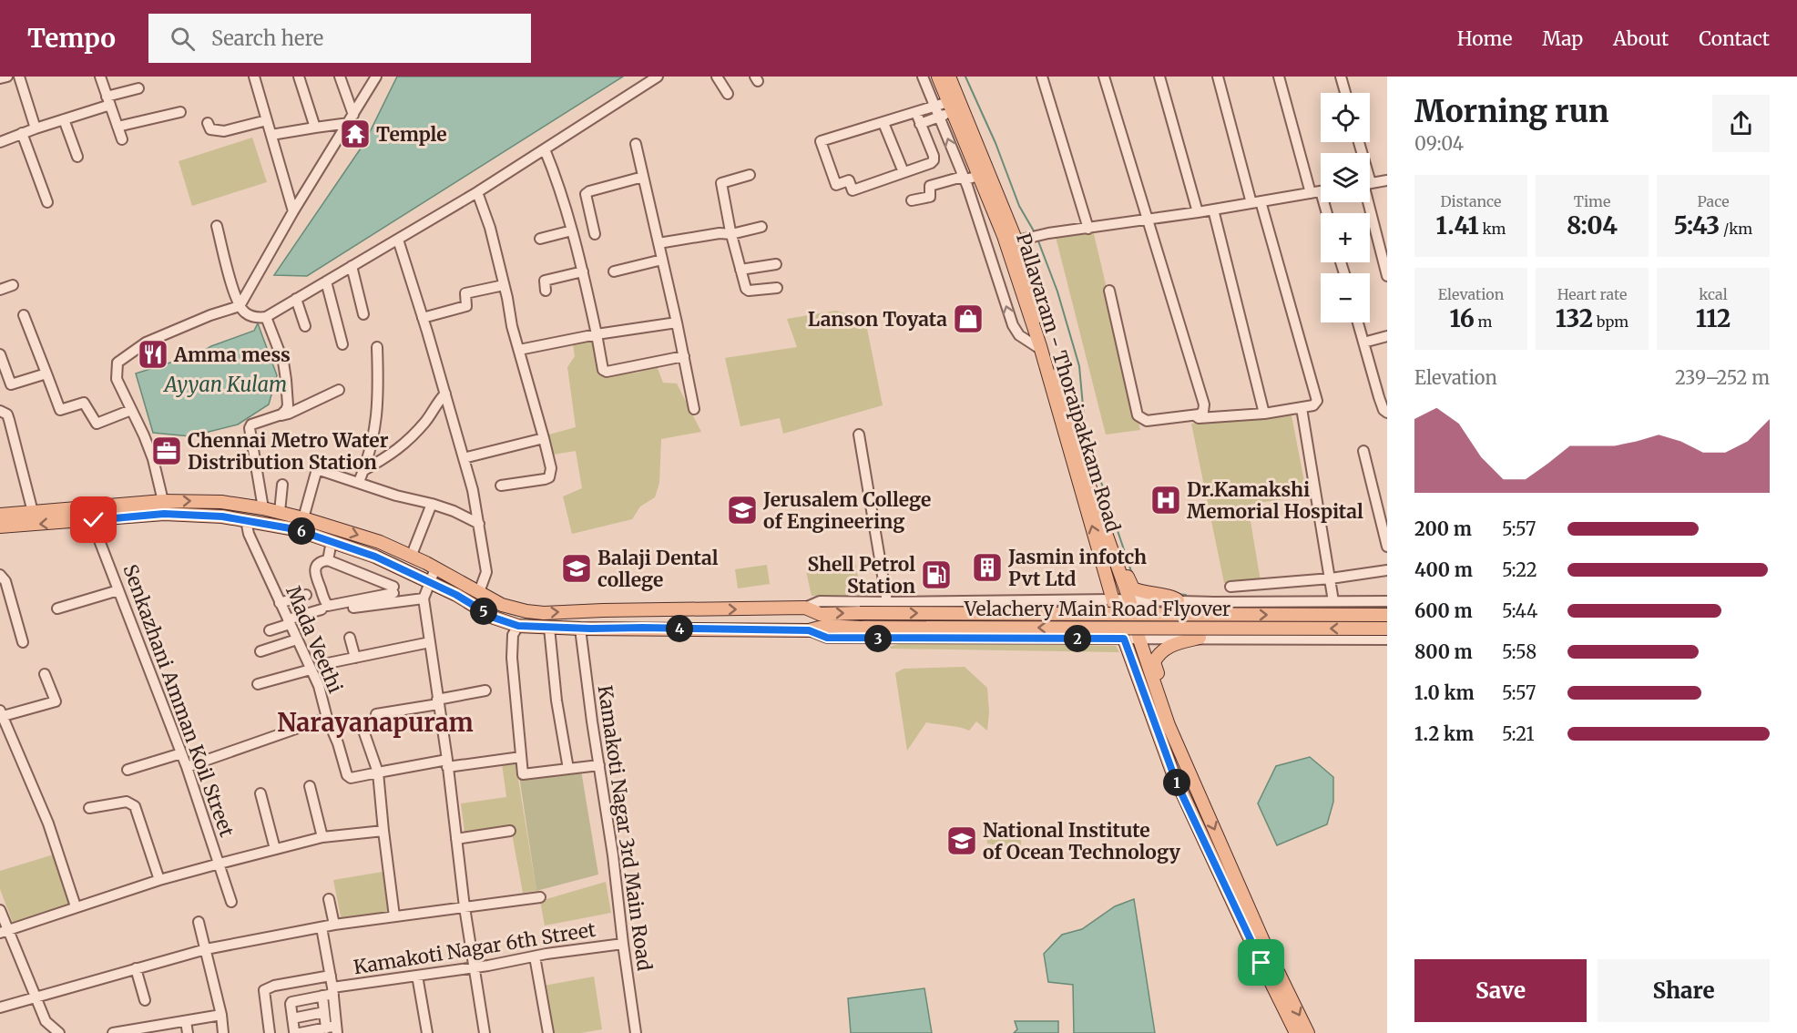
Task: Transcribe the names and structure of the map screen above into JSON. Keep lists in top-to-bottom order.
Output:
{
  "streets": {
    "main road": ["Pallavaram - Thoraipakkam Road", "Velachery Main Road Flyover"],
    "street": [
      "Mada Veethi",
      "Senkazhani Amman Koil Street",
      "Kamakoti Nagar 3rd Main Road",
      "Kamakoti Nagar 6th Street"
    ]
  },
  "crossings": [
    ["Velachery Main Road Flyover", "Mada Veethi"],
    ["Velachery Main Road Flyover", "Senkazhani Amman Koil Street"],
    ["Velachery Main Road Flyover", "Kamakoti Nagar 3rd Main Road"],
    ["Kamakoti Nagar 3rd Main Road", "Kamakoti Nagar 6th Street"]
  ],
  "districts": ["Narayanapuram"],
  "water": ["Ayyan Kulam"],
  "places": {
    "temple": ["Temple"],
    "shop": ["Lanson Toyata"],
    "restaurant": ["Amma mess"],
    "office": ["Chennai Metro Water Distribution Station"],
    "hospital": ["Dr.Kamakshi Memorial Hospital"],
    "school or university": ["Jerusalem College of Engineering", "Balaji Dental college", "National Institute of Ocean Technology"],
    "building": ["Jasmin infotch Pvt Ltd"],
    "fuel station": ["Shell Petrol Station"]
  },
  "page": {
    "header": "Tempo",
    "search": "Search here",
    "nav": [
      "Home",
      "Map",
      "About",
      "Contact"
    ],
    "heading": ["Morning run", "09:04"],
    "map_buttons": ["+", "−"],
    "stats": [
      ["Distance", "1.41 km"],
      ["Time", "8:04"],
      ["Pace", "5:43 /km"],
      ["Elevation", "16 m"],
      ["Heart rate", "132 bpm"],
      ["kcal", "112"]
    ],
    "chart": ["Elevation", "239–252 m"],
    "list": [
      {
        "name": "200 m",
        "note": "5:57"
      },
      {
        "name": "400 m",
        "note": "5:22"
      },
      {
        "name": "600 m",
        "note": "5:44"
      },
      {
        "name": "800 m",
        "note": "5:58"
      },
      {
        "name": "1.0 km",
        "note": "5:57"
      },
      {
        "name": "1.2 km",
        "note": "5:21"
      }
    ],
    "pins": [
      "6",
      "5",
      "4",
      "2",
      "3",
      "1"
    ],
    "buttons": ["Save", "Share"]
  }
}
